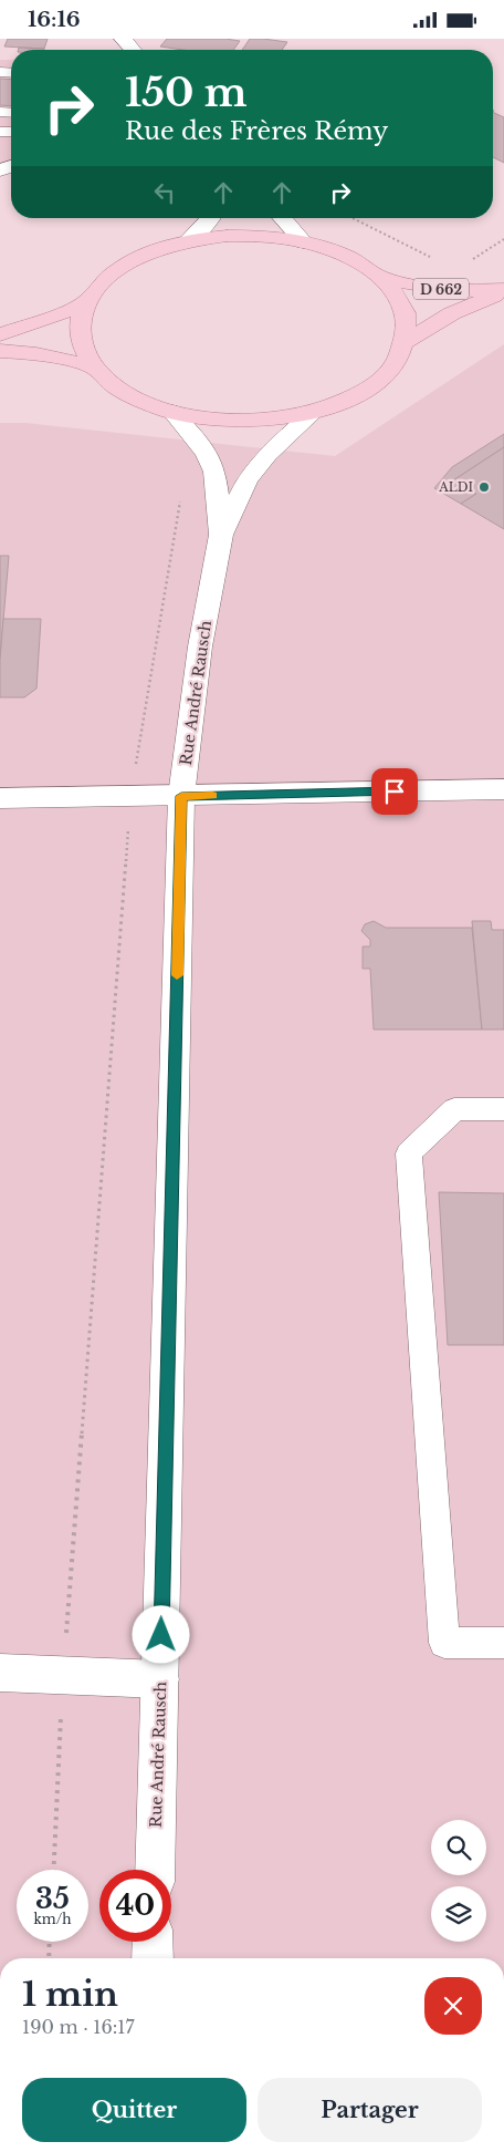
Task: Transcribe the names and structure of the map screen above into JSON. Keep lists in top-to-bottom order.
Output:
{
  "streets": {
    "main road": ["D 662"],
    "street": ["Rue André Rausch"]
  },
  "places": ["ALDI"],
  "page": {
    "status": "16:16",
    "turn": ["150 m", "Rue des Frères Rémy"],
    "speed": "35 km/h",
    "limit": "40",
    "heading": ["1 min", "190 m · 16:17"],
    "buttons": ["Quitter", "Partager"]
  }
}
